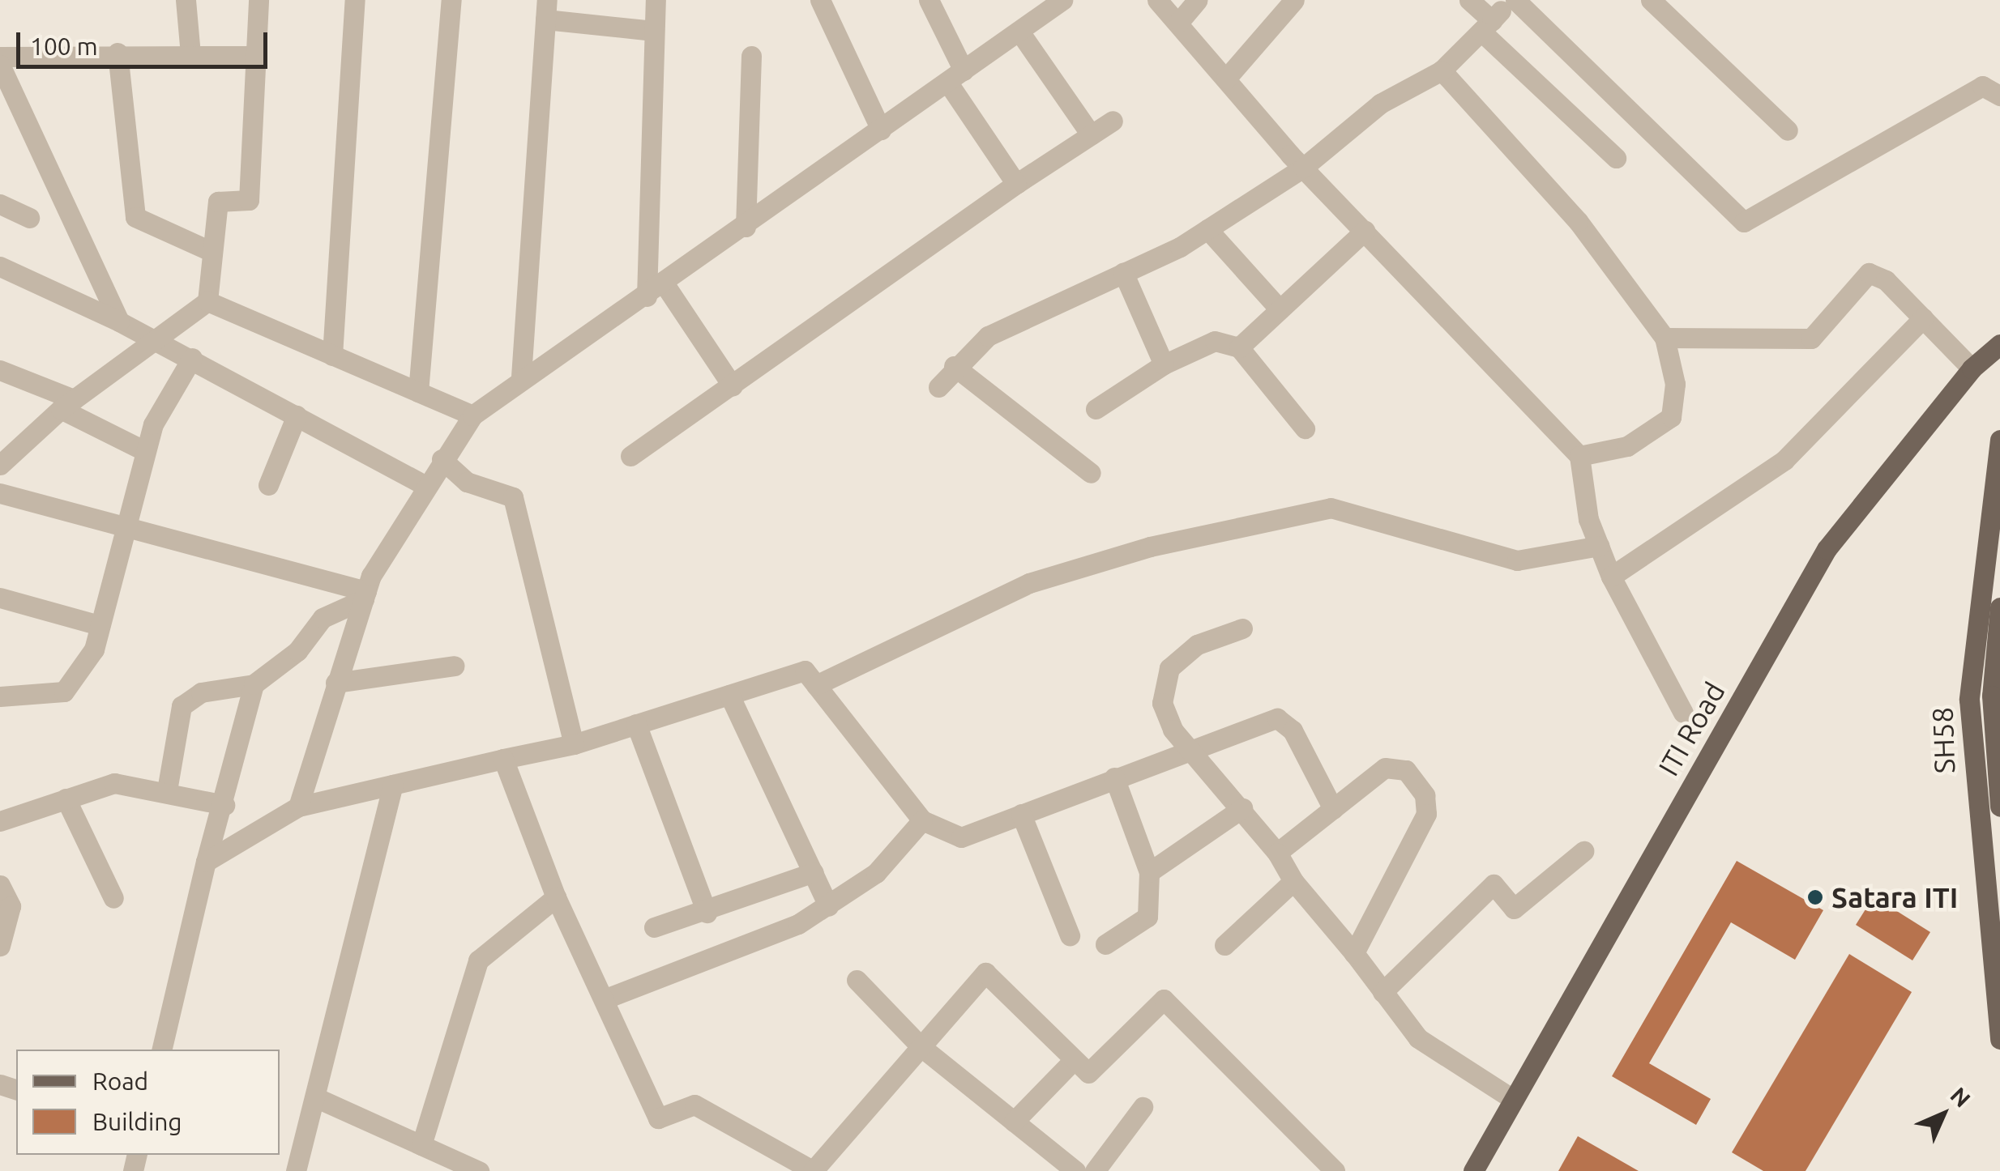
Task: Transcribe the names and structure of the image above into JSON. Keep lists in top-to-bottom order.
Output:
{
  "streets": {
    "main road": ["ITI Road", "SH58"]
  },
  "places": ["Satara ITI"],
  "legend": ["Road", "Building"],
  "scale_bar": "100 m",
  "north": "top right"
}
